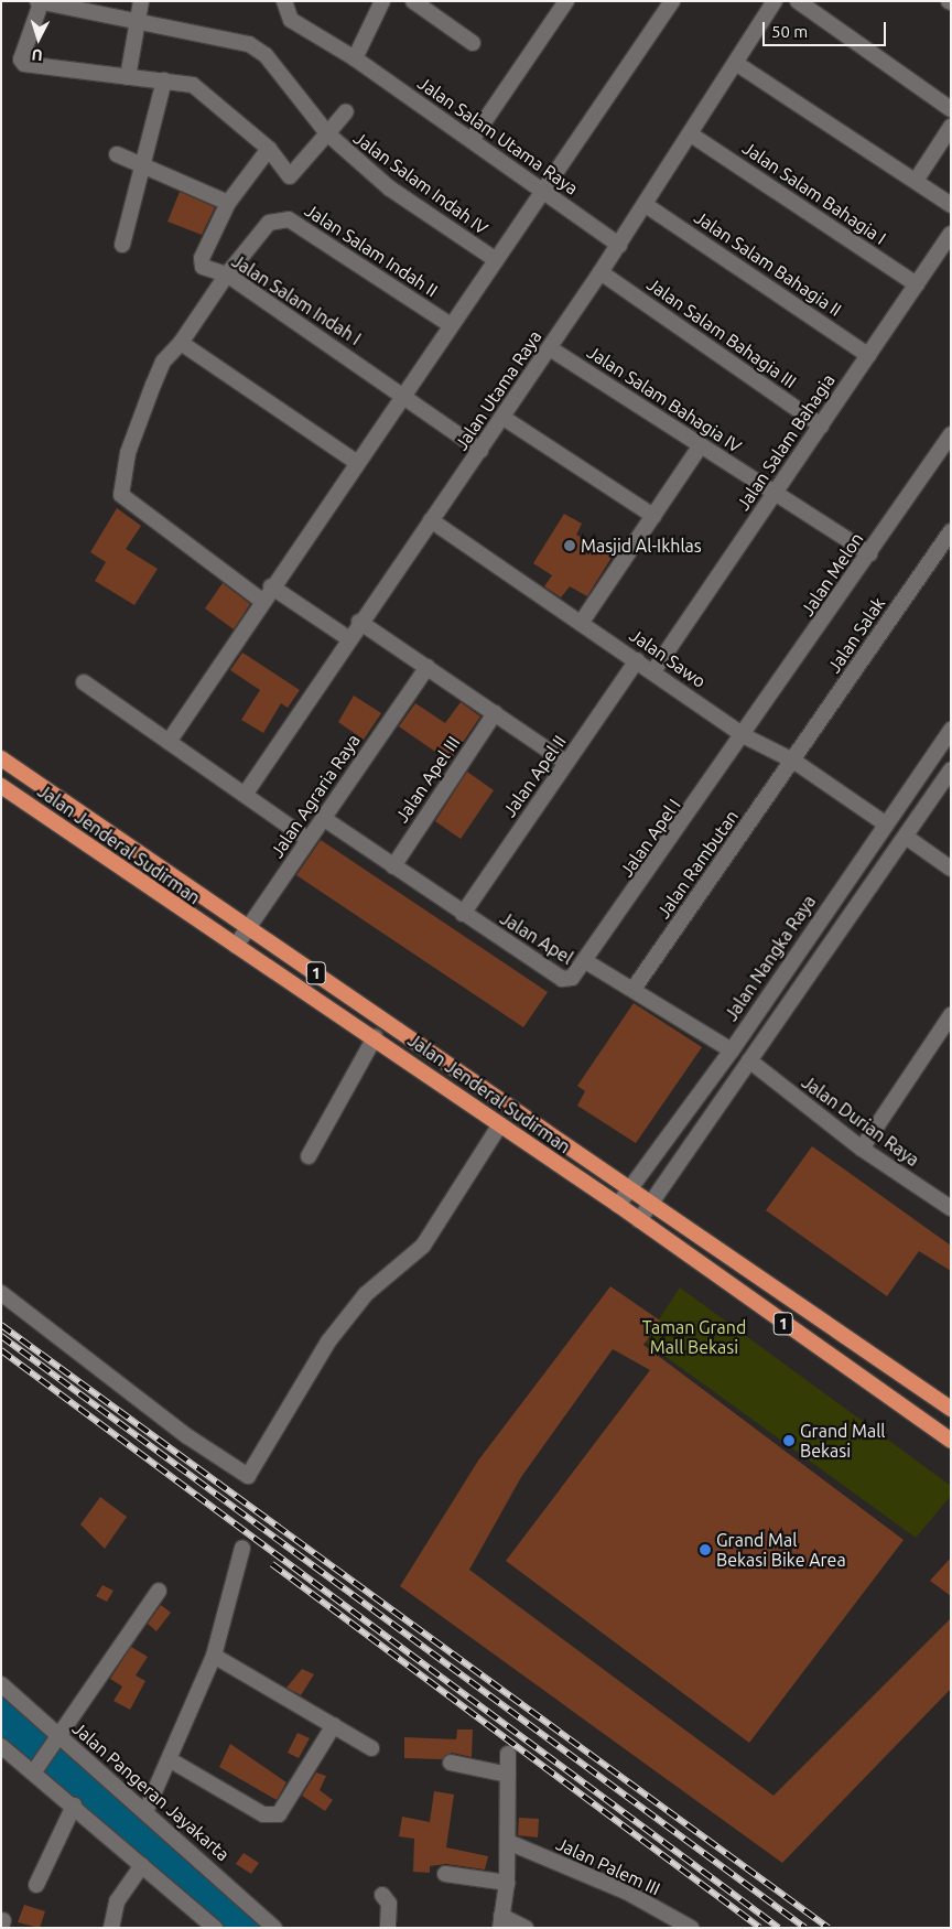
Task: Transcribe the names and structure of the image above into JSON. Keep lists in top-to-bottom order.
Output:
{
  "streets": {
    "highway": ["Jalan Jenderal Sudirman", "1"],
    "street": [
      "Jalan Salam Utama Raya",
      "Jalan Salam Indah IV",
      "Jalan Salam Bahagia I",
      "Jalan Salam Indah II",
      "Jalan Salam Bahagia II",
      "Jalan Salam Indah I",
      "Jalan Salam Bahagia III",
      "Jalan Utama Raya",
      "Jalan Salam Bahagia IV",
      "Jalan Salam Bahagia",
      "Jalan Melon",
      "Jalan Salak",
      "Jalan Sawo",
      "Jalan Apel II",
      "Jalan Apel III",
      "Jalan Agraria Raya",
      "Jalan Apel I",
      "Jalan Rambutan",
      "Jalan Apel",
      "Jalan Nangka Raya",
      "Jalan Durian Raya",
      "Jalan Pangeran Jayakarta",
      "Jalan Palem III"
    ]
  },
  "crossings": [
    ["Jalan Salam Utama Raya", "Jalan Utama Raya"],
    ["Jalan Salam Indah IV", "Jalan Salam Indah I"],
    ["Jalan Salam Bahagia I", "Jalan Utama Raya"],
    ["Jalan Salam Bahagia I", "Jalan Salam Bahagia"],
    ["Jalan Salam Indah II", "Jalan Salam Indah I"],
    ["Jalan Salam Bahagia II", "Jalan Utama Raya"],
    ["Jalan Salam Bahagia II", "Jalan Salam Bahagia"],
    ["Jalan Salam Indah I", "Jalan Utama Raya"],
    ["Jalan Salam Bahagia III", "Jalan Utama Raya"],
    ["Jalan Salam Bahagia III", "Jalan Salam Bahagia"],
    ["Jalan Utama Raya", "Jalan Salam Bahagia IV"],
    ["Jalan Utama Raya", "Jalan Sawo"],
    ["Jalan Salam Bahagia IV", "Jalan Salam Bahagia"],
    ["Jalan Salam Bahagia IV", "Jalan Melon"],
    ["Jalan Salam Bahagia", "Jalan Sawo"],
    ["Jalan Melon", "Jalan Sawo"],
    ["Jalan Melon", "Jalan Apel I"],
    ["Jalan Salak", "Jalan Sawo"],
    ["Jalan Salak", "Jalan Rambutan"],
    ["Jalan Sawo", "Jalan Apel II"],
    ["Jalan Sawo", "Jalan Apel I"],
    ["Jalan Sawo", "Jalan Rambutan"],
    ["Jalan Sawo", "Jalan Nangka Raya"],
    ["Jalan Apel II", "Jalan Apel"],
    ["Jalan Apel III", "Jalan Apel"],
    ["Jalan Agraria Raya", "Jalan Jenderal Sudirman"],
    ["Jalan Agraria Raya", "Jalan Apel"],
    ["Jalan Apel I", "Jalan Apel"],
    ["Jalan Jenderal Sudirman", "Jalan Nangka Raya"],
    ["Jalan Rambutan", "Jalan Apel"],
    ["Jalan Apel", "Jalan Nangka Raya"]
  ],
  "parks": ["Taman Grand Mall Bekasi"],
  "places": ["Masjid Al-Ikhlas", "Grand Mall Bekasi", "Grand Mal Bekasi Bike Area"],
  "scale_bar": "50 m",
  "north": "bottom"
}
